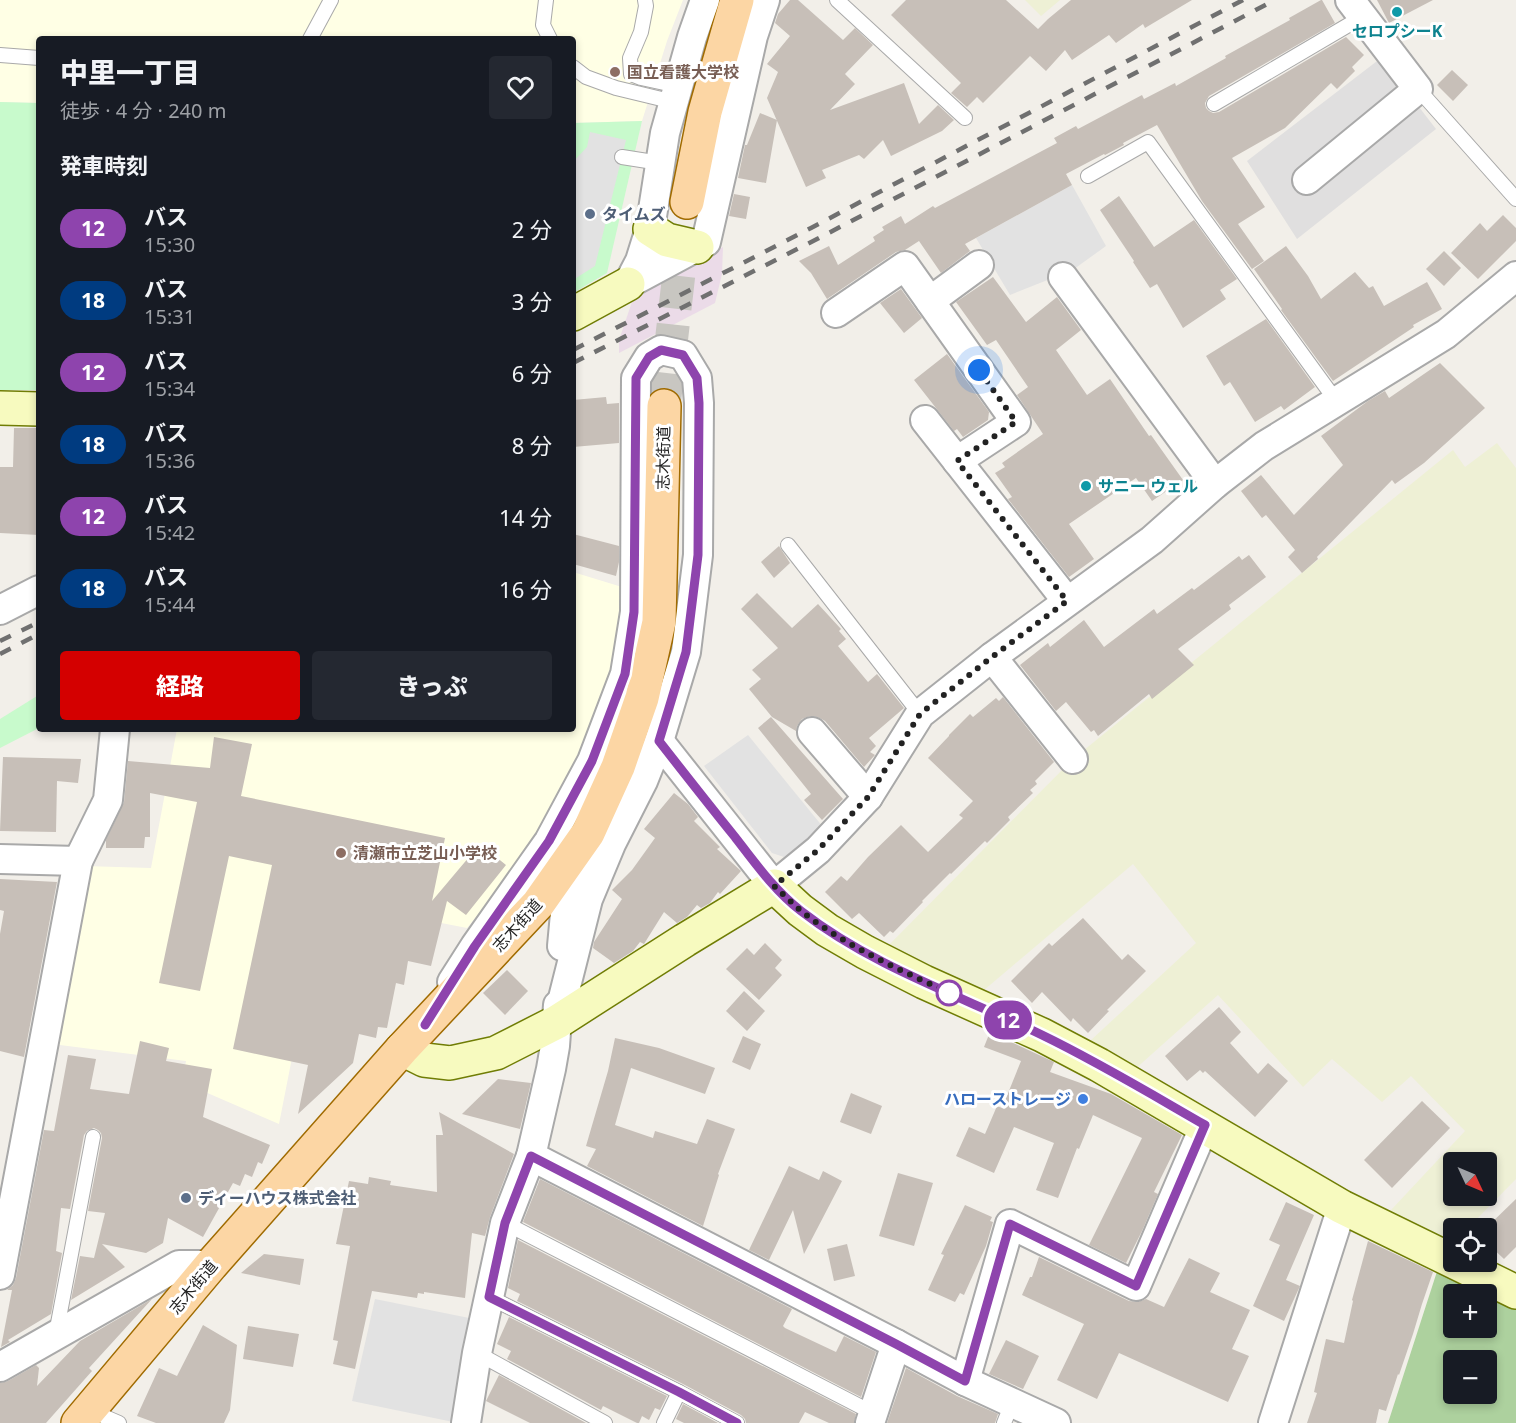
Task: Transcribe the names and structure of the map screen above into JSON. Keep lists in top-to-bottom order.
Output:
{
  "streets": {
    "main road": ["志木街道"]
  },
  "places": [
    "セロプシーK",
    "国立看護大学校",
    "タイムズ",
    "サニー ウェル",
    "清瀬市立芝山小学校",
    "ハローストレージ",
    "ディーハウス株式会社"
  ],
  "lines": ["bus line 12"],
  "north": "bottom right",
  "page": {
    "on_map": "12",
    "heading": [
      ["中里一丁目", "徒歩 · 4 分 · 240 m"],
      "発車時刻"
    ],
    "list": [
      {
        "mark": "12",
        "name": "バス",
        "note": "15:30",
        "value": "2 分"
      },
      {
        "mark": "18",
        "name": "バス",
        "note": "15:31",
        "value": "3 分"
      },
      {
        "mark": "12",
        "name": "バス",
        "note": "15:34",
        "value": "6 分"
      },
      {
        "mark": "18",
        "name": "バス",
        "note": "15:36",
        "value": "8 分"
      },
      {
        "mark": "12",
        "name": "バス",
        "note": "15:42",
        "value": "14 分"
      },
      {
        "mark": "18",
        "name": "バス",
        "note": "15:44",
        "value": "16 分"
      }
    ],
    "buttons": ["経路", "きっぷ"],
    "map_buttons": ["+", "−"]
  }
}
